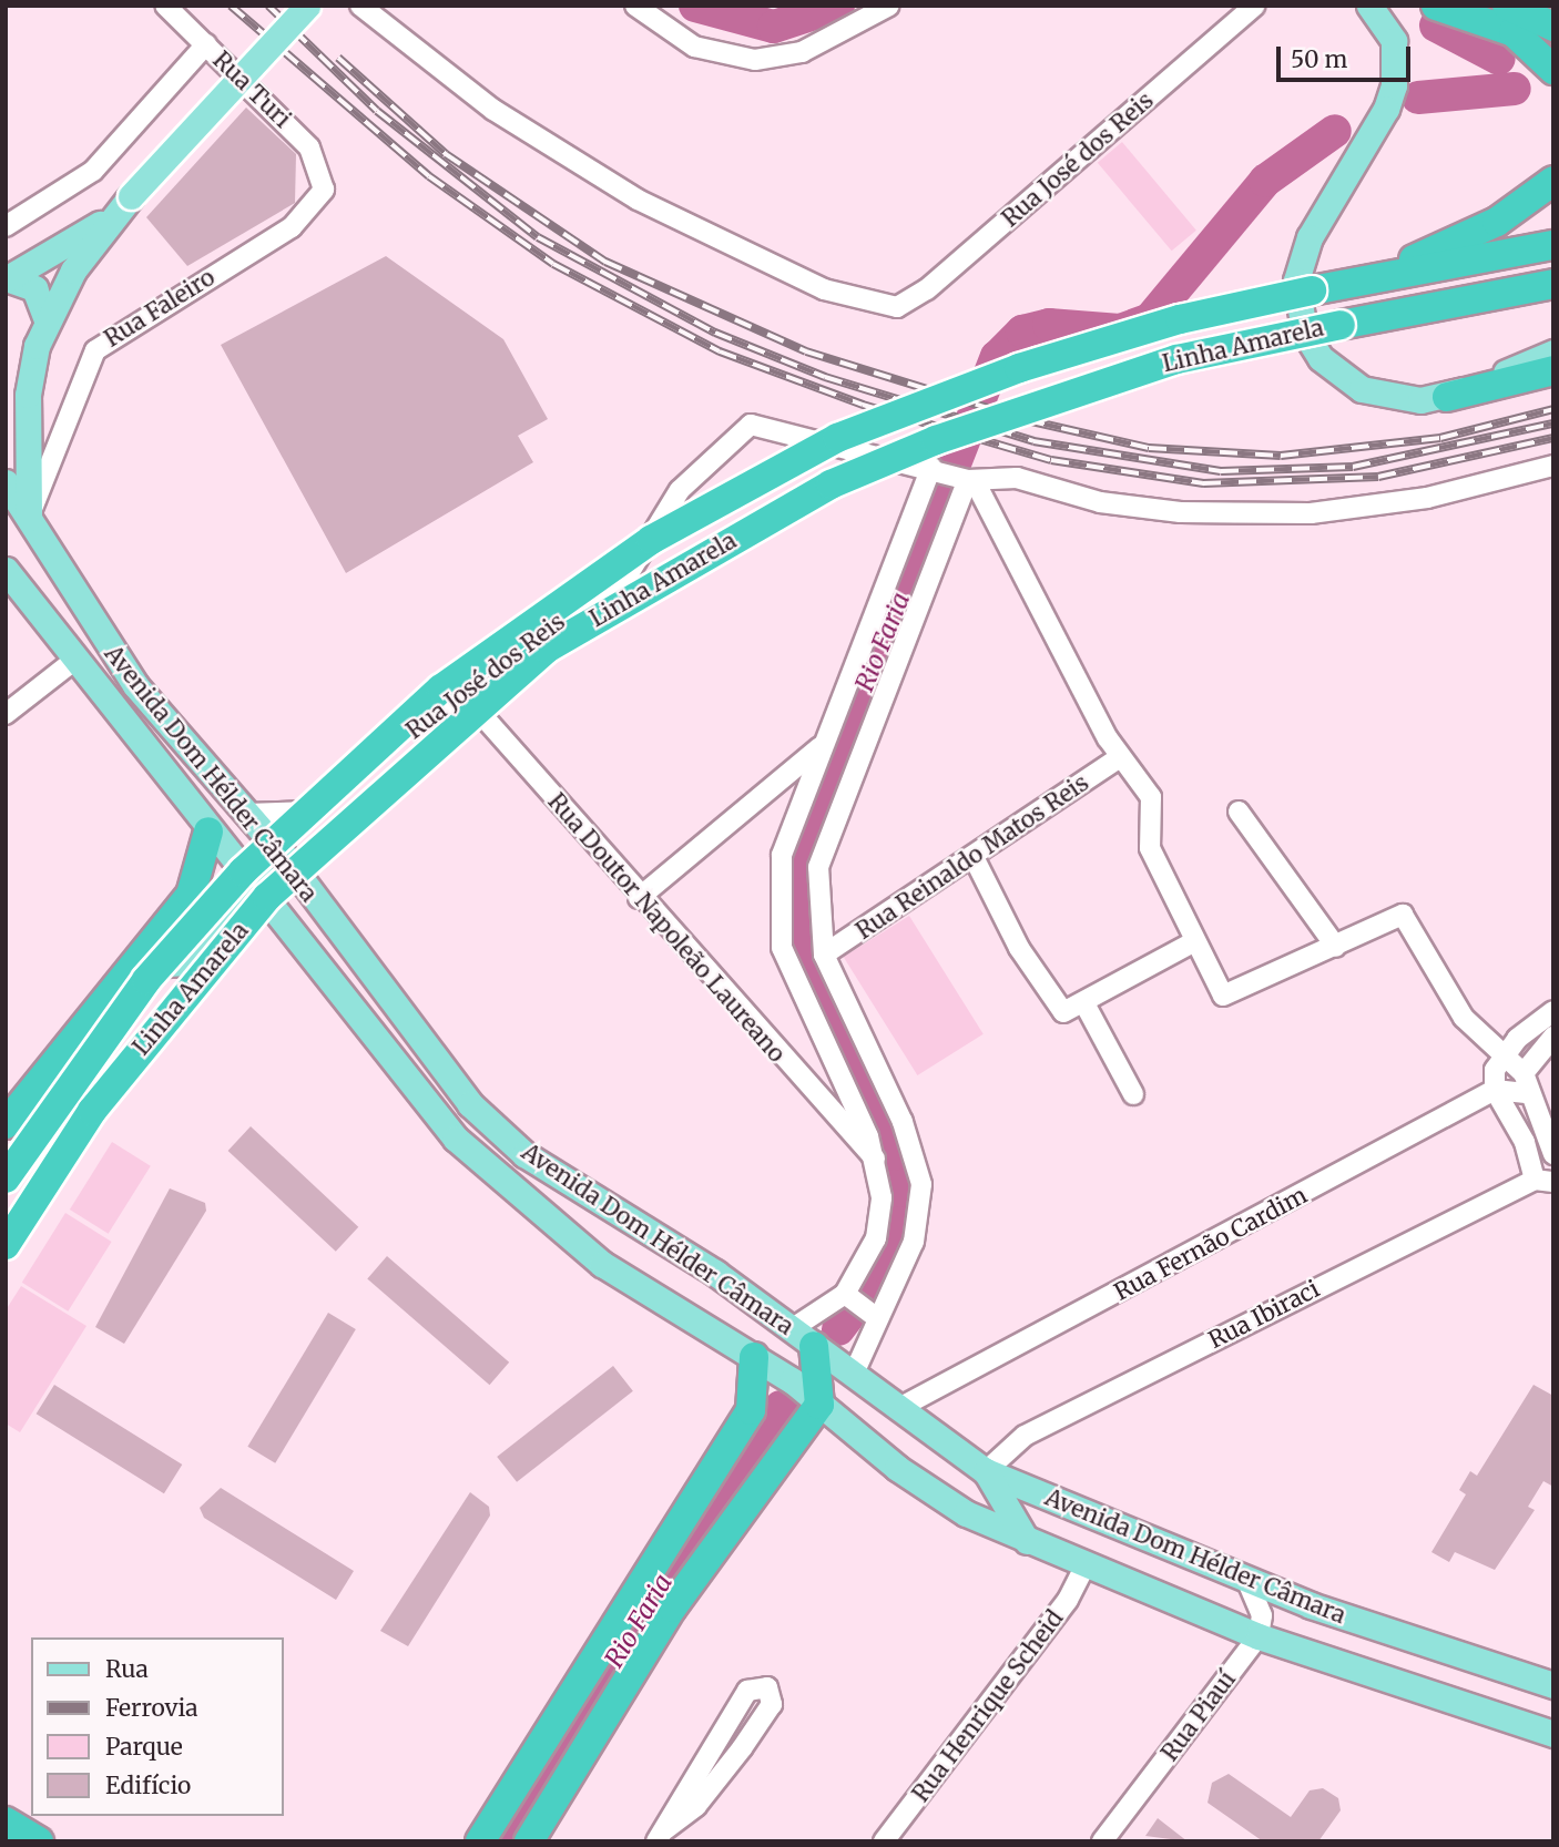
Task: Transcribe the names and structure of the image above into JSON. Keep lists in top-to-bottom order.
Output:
{
  "streets": {
    "highway": ["Linha Amarela"],
    "main road": ["Avenida Dom Hélder Câmara"],
    "street": [
      "Rua Turi",
      "Rua José dos Reis",
      "Rua Faleiro",
      "Rua Reinaldo Matos Reis",
      "Rua Doutor Napoleão Laureano",
      "Rua Fernão Cardim",
      "Rua Ibiraci",
      "Rua Henrique Scheid",
      "Rua Piauí"
    ]
  },
  "crossings": [
    ["Rua Turi", "Rua Faleiro"],
    ["Rua José dos Reis", "Avenida Dom Hélder Câmara"],
    ["Rua José dos Reis", "Rua Doutor Napoleão Laureano"],
    ["Rua Faleiro", "Avenida Dom Hélder Câmara"],
    ["Avenida Dom Hélder Câmara", "Rua Fernão Cardim"],
    ["Avenida Dom Hélder Câmara", "Rua Ibiraci"],
    ["Avenida Dom Hélder Câmara", "Rua Henrique Scheid"],
    ["Avenida Dom Hélder Câmara", "Rua Piauí"]
  ],
  "water": ["Rio Faria"],
  "legend": [
    "Rua",
    "Ferrovia",
    "Parque",
    "Edifício"
  ],
  "scale_bar": "50 m"
}
